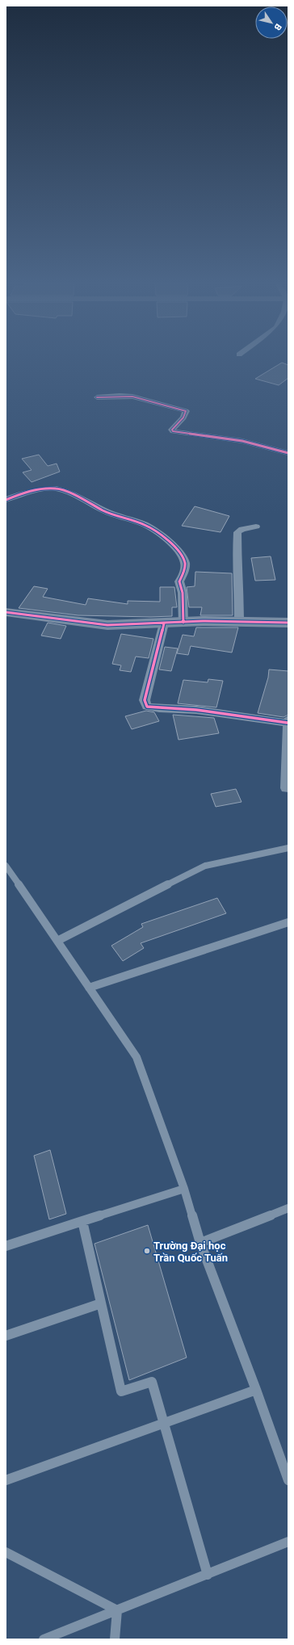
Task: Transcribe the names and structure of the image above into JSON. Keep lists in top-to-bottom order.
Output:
{
  "places": ["Trường Đại học Trần Quốc Tuấn"],
  "north": "bottom right"
}
